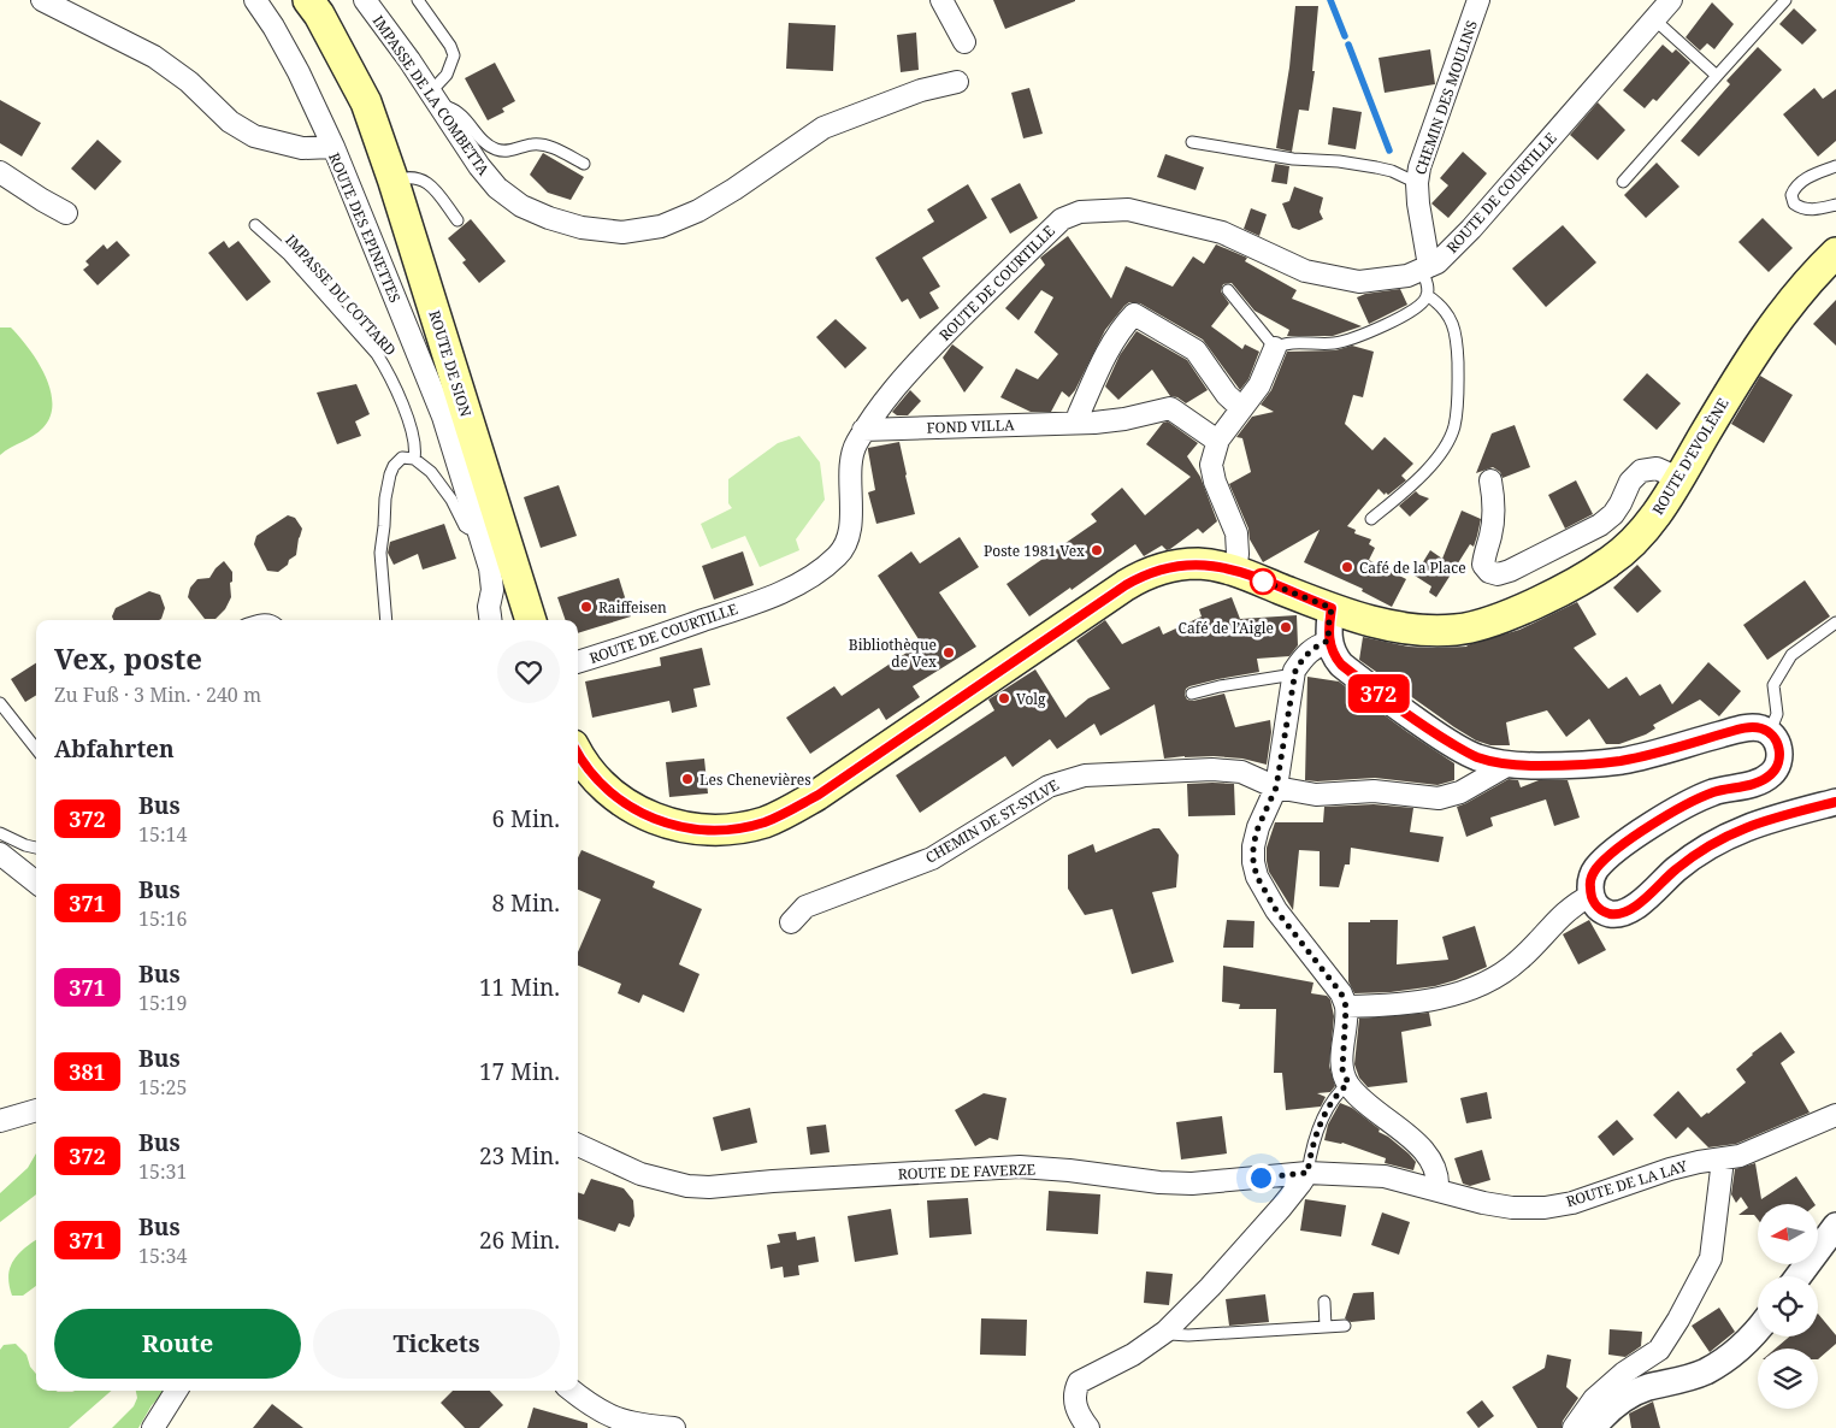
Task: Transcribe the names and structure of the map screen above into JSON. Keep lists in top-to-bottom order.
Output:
{
  "streets": {
    "main road": ["ROUTE DE SION", "ROUTE D'EVOLÈNE"],
    "street": [
      "IMPASSE DE LA COMBETTA",
      "CHEMIN DES MOULINS",
      "ROUTE DE COURTILLE",
      "ROUTE DES EPINETTES",
      "FOND VILLA",
      "CHEMIN DE ST-SYLVE",
      "ROUTE DE FAVERZE",
      "ROUTE DE LA LAY"
    ],
    "lane": ["IMPASSE DU COTTARD"]
  },
  "crossings": [
    ["CHEMIN DES MOULINS", "ROUTE DE COURTILLE"],
    ["ROUTE DE COURTILLE", "FOND VILLA"],
    ["ROUTE DE FAVERZE", "ROUTE DE LA LAY"]
  ],
  "places": [
    "Poste 1981 Vex",
    "Café de la Place",
    "Raiffeisen",
    "Café de l’Aigle",
    "Bibliothèque de Vex",
    "Volg",
    "Les Chenevières"
  ],
  "lines": ["bus line 372"],
  "north": "left",
  "page": {
    "on_map": "372",
    "heading": [
      ["Vex, poste", "Zu Fuß · 3 Min. · 240 m"],
      "Abfahrten"
    ],
    "list": [
      {
        "mark": "372",
        "name": "Bus",
        "note": "15:14",
        "value": "6 Min."
      },
      {
        "mark": "371",
        "name": "Bus",
        "note": "15:16",
        "value": "8 Min."
      },
      {
        "mark": "371",
        "name": "Bus",
        "note": "15:19",
        "value": "11 Min."
      },
      {
        "mark": "381",
        "name": "Bus",
        "note": "15:25",
        "value": "17 Min."
      },
      {
        "mark": "372",
        "name": "Bus",
        "note": "15:31",
        "value": "23 Min."
      },
      {
        "mark": "371",
        "name": "Bus",
        "note": "15:34",
        "value": "26 Min."
      }
    ],
    "buttons": ["Route", "Tickets"]
  }
}
